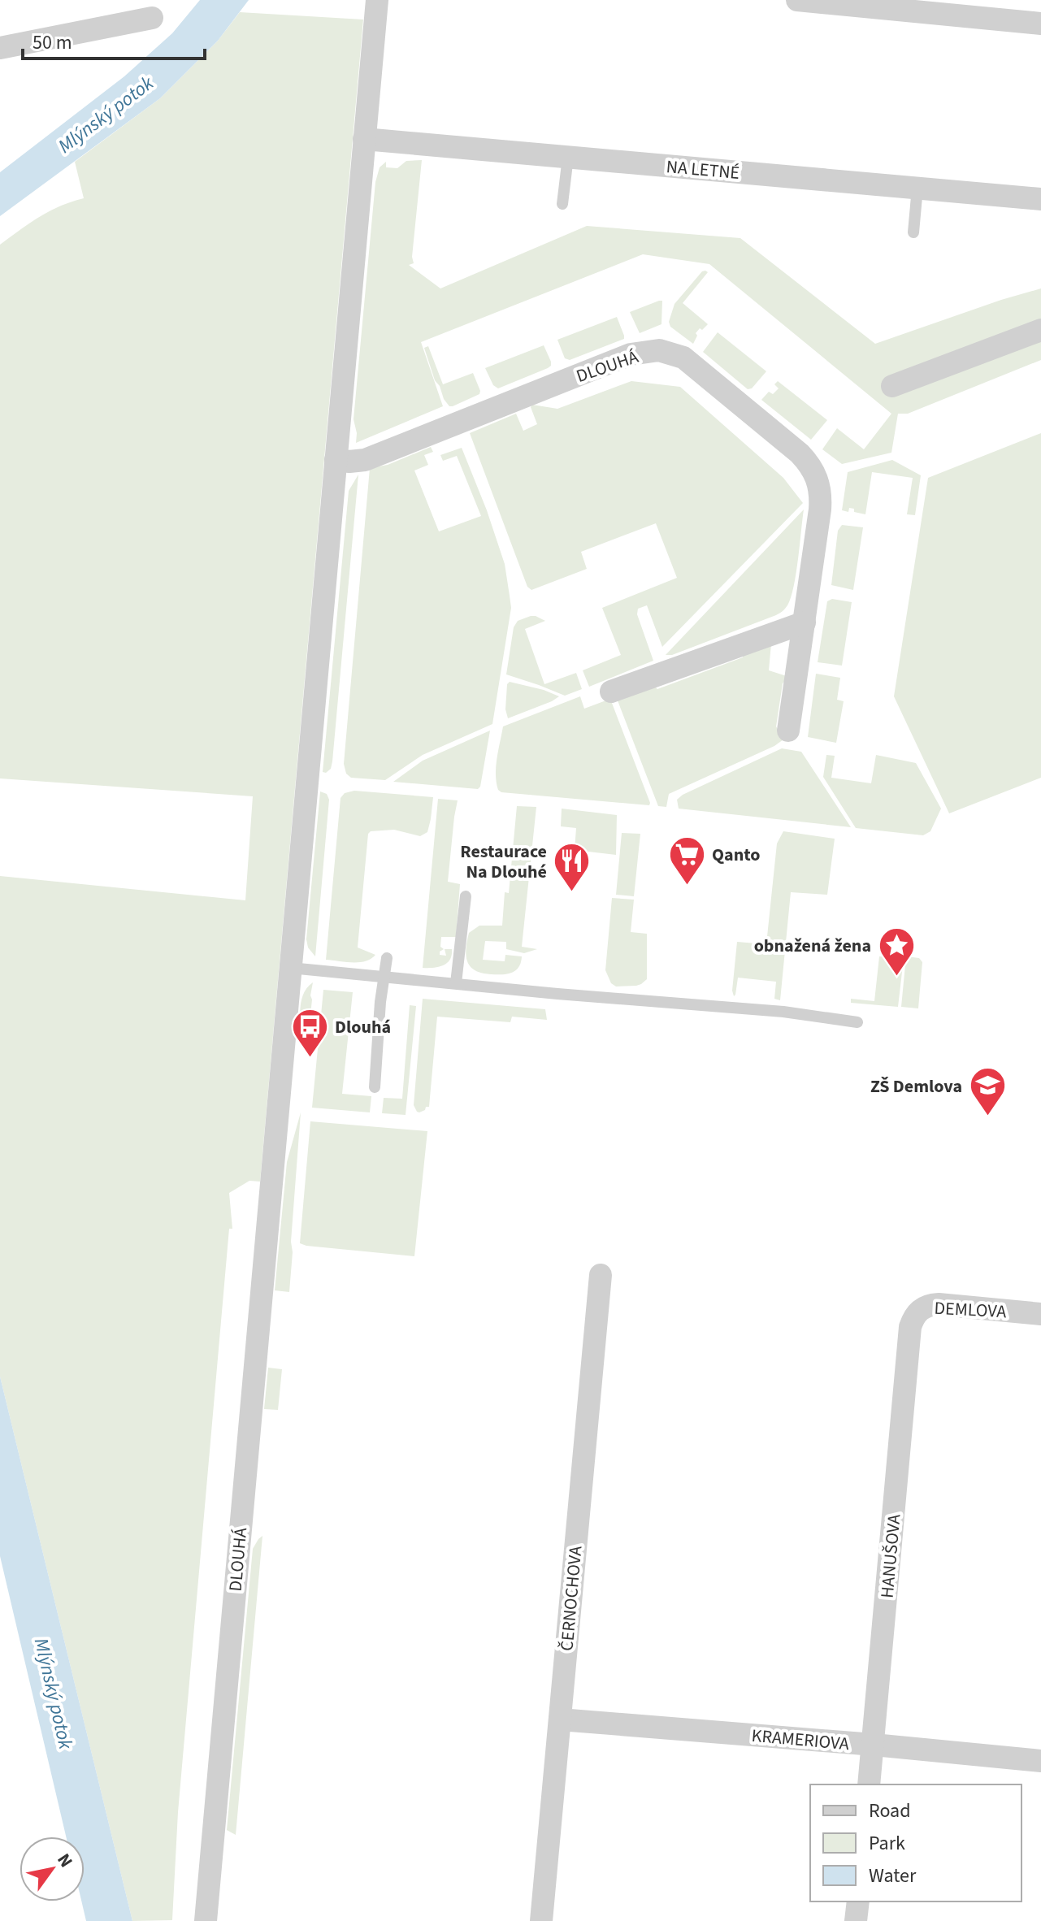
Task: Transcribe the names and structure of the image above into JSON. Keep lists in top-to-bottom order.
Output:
{
  "streets": {
    "street": [
      "NA LETNÉ",
      "DLOUHÁ",
      "DEMLOVA",
      "HANUŠOVA",
      "ČERNOCHOVA",
      "KRAMERIOVA"
    ]
  },
  "crossings": [
    ["NA LETNÉ", "DLOUHÁ"],
    ["DEMLOVA", "HANUŠOVA"],
    ["HANUŠOVA", "KRAMERIOVA"],
    ["ČERNOCHOVA", "KRAMERIOVA"]
  ],
  "water": ["Mlýnský potok"],
  "places": {
    "supermarket": ["Qanto"],
    "restaurant": ["Restaurace Na Dlouhé"],
    "place": ["obnažená žena"],
    "bus stop": ["Dlouhá"],
    "school or university": ["ZŠ Demlova"]
  },
  "legend": ["Road", "Park", "Water"],
  "scale_bar": "50 m",
  "north": "top right"
}
